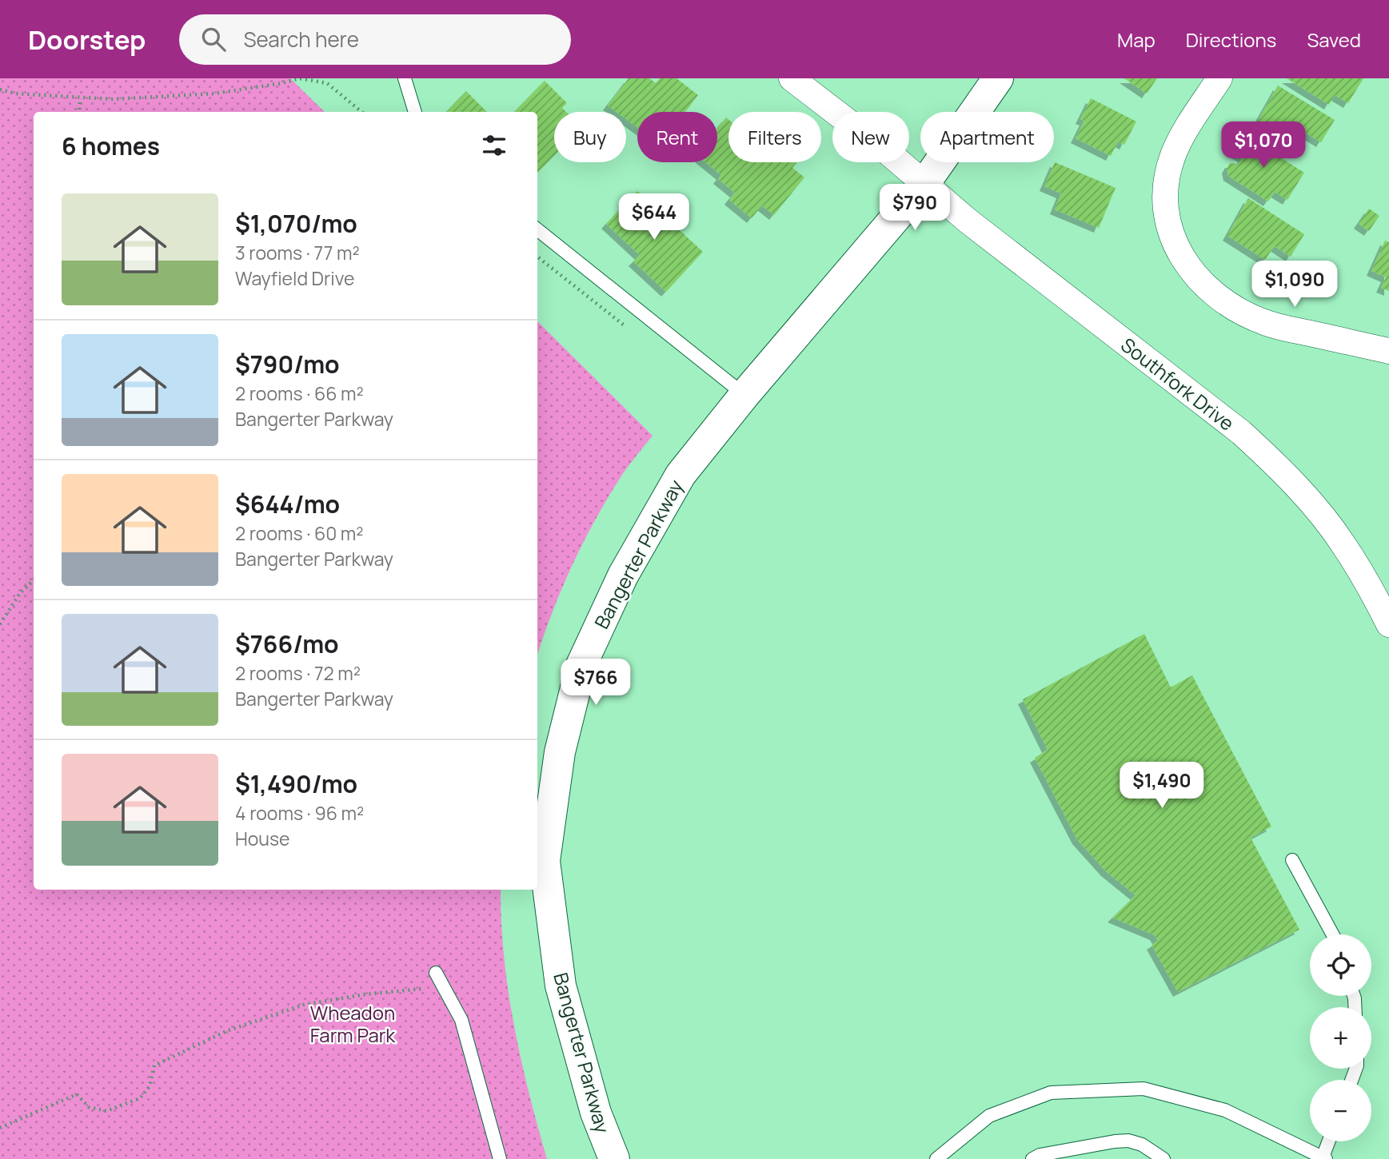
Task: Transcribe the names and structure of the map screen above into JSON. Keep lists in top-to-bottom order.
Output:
{
  "streets": {
    "main road": ["Bangerter Parkway"],
    "street": ["Southfork Drive"]
  },
  "crossings": [
    ["Southfork Drive", "Bangerter Parkway"]
  ],
  "parks": ["Wheadon Farm Park"],
  "page": {
    "header": "Doorstep",
    "search": "Search here",
    "nav": ["Map", "Directions", "Saved"],
    "chip": [
      "Buy",
      "Rent",
      "Filters",
      "New",
      "Apartment"
    ],
    "heading": "6 homes",
    "price": [
      "$1,070",
      "$790",
      "$644",
      "$1,090",
      "$766",
      "$1,490"
    ],
    "list": [
      {
        "name": "$1,070/mo",
        "note": "3 rooms · 77 m² · Wayfield Drive"
      },
      {
        "name": "$790/mo",
        "note": "2 rooms · 66 m² · Bangerter Parkway"
      },
      {
        "name": "$644/mo",
        "note": "2 rooms · 60 m² · Bangerter Parkway"
      },
      {
        "name": "$766/mo",
        "note": "2 rooms · 72 m² · Bangerter Parkway"
      },
      {
        "name": "$1,490/mo",
        "note": "4 rooms · 96 m² · House"
      }
    ],
    "map_buttons": ["+", "−"]
  }
}
